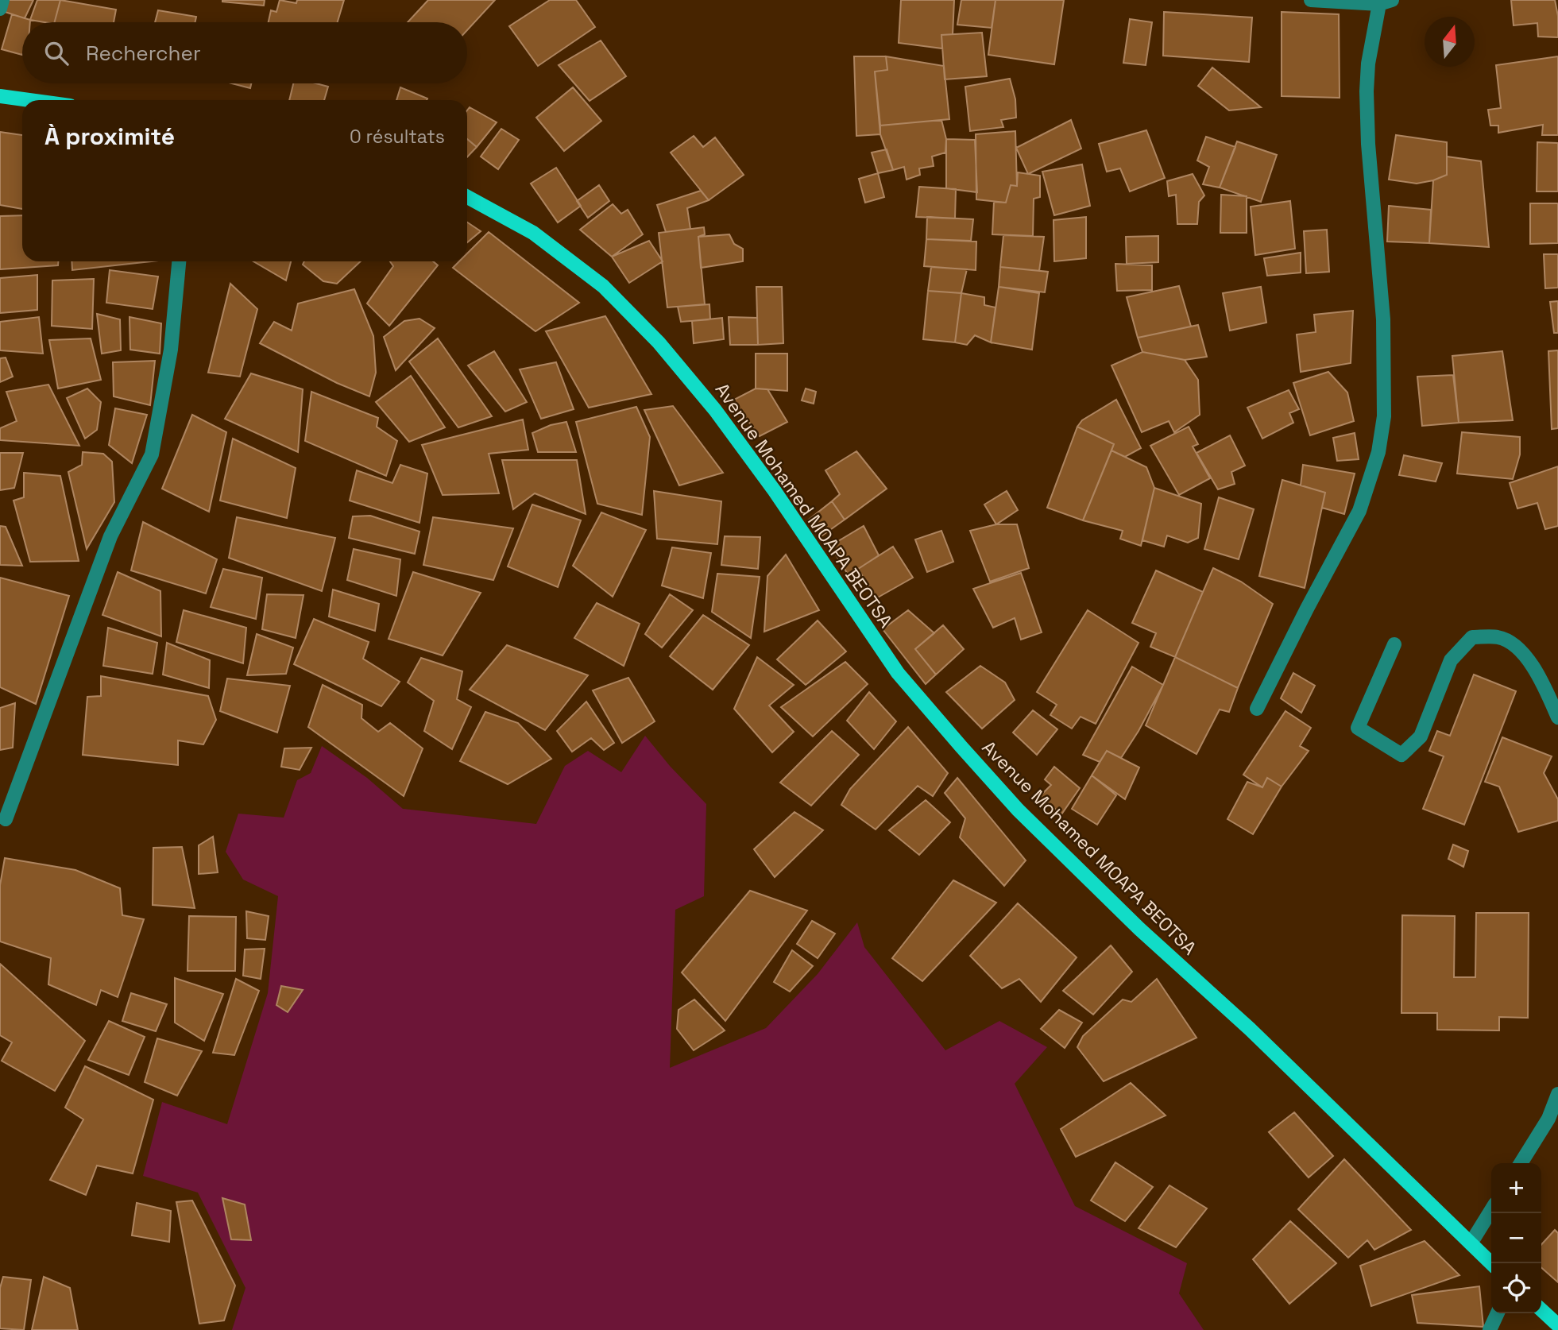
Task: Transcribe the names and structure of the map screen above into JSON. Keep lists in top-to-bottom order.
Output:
{
  "streets": {
    "main road": ["Avenue Mohamed MOAPA BEOTSA"]
  },
  "north": "top",
  "page": {
    "search": "Rechercher",
    "heading": ["À proximité", "0 résultats"],
    "map_buttons": ["+", "−"]
  }
}
